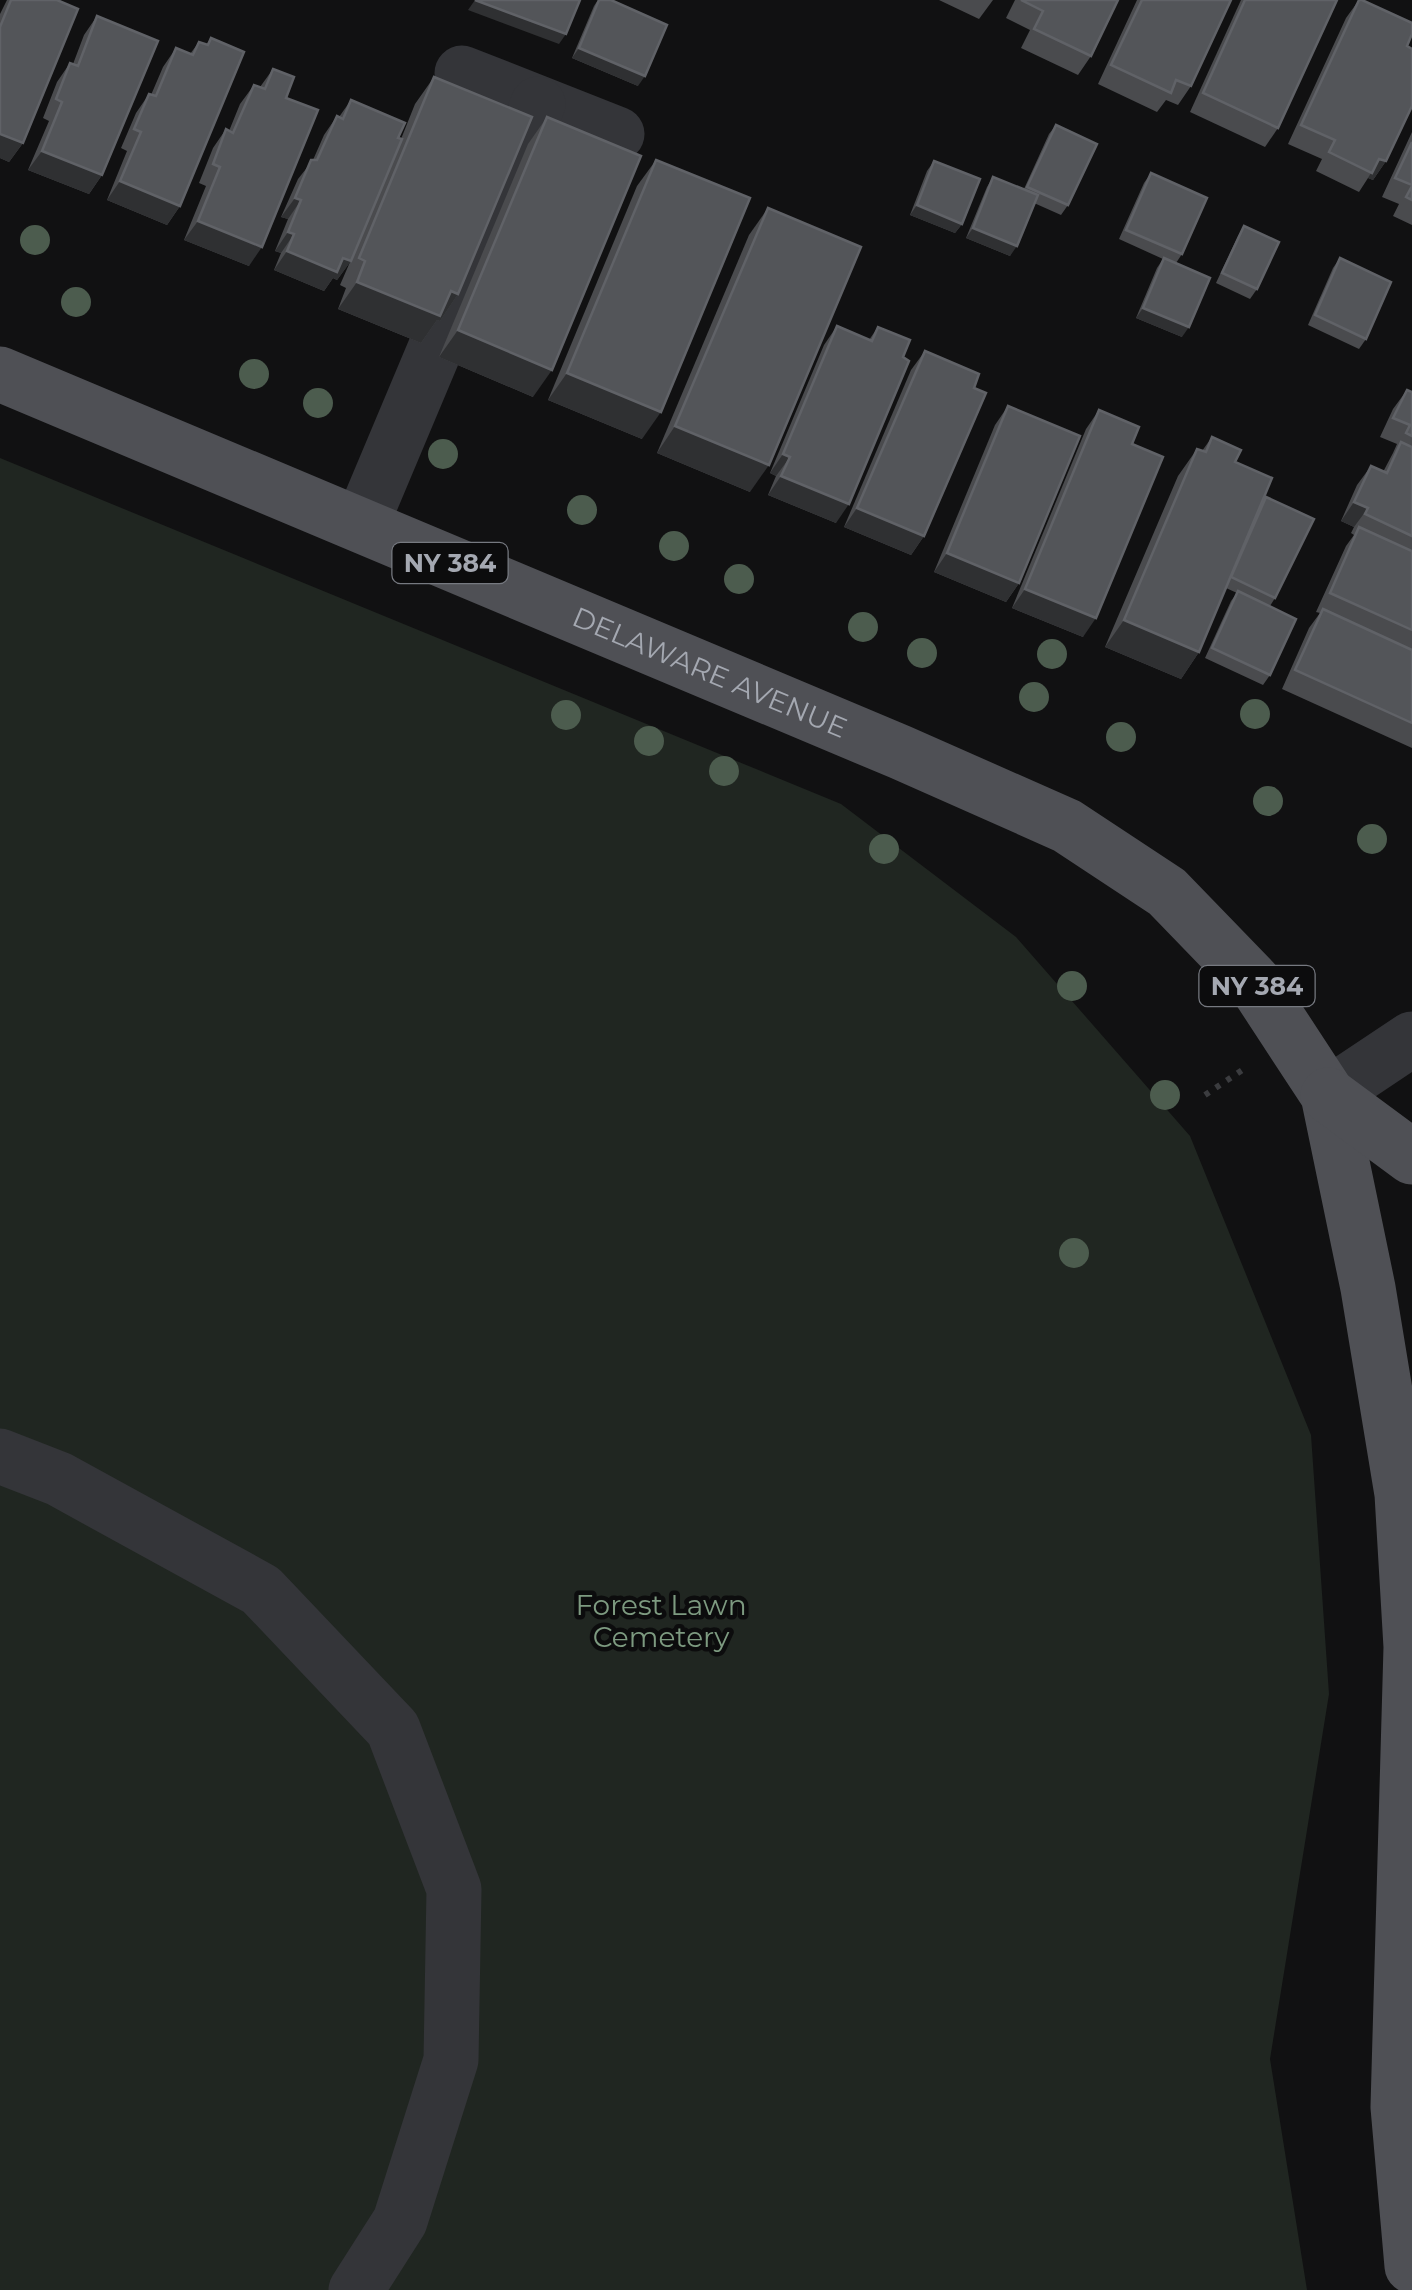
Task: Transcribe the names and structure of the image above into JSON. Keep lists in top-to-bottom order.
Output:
{
  "streets": {
    "main road": ["NY 384", "DELAWARE AVENUE"]
  },
  "parks": ["Forest Lawn Cemetery"]
}
